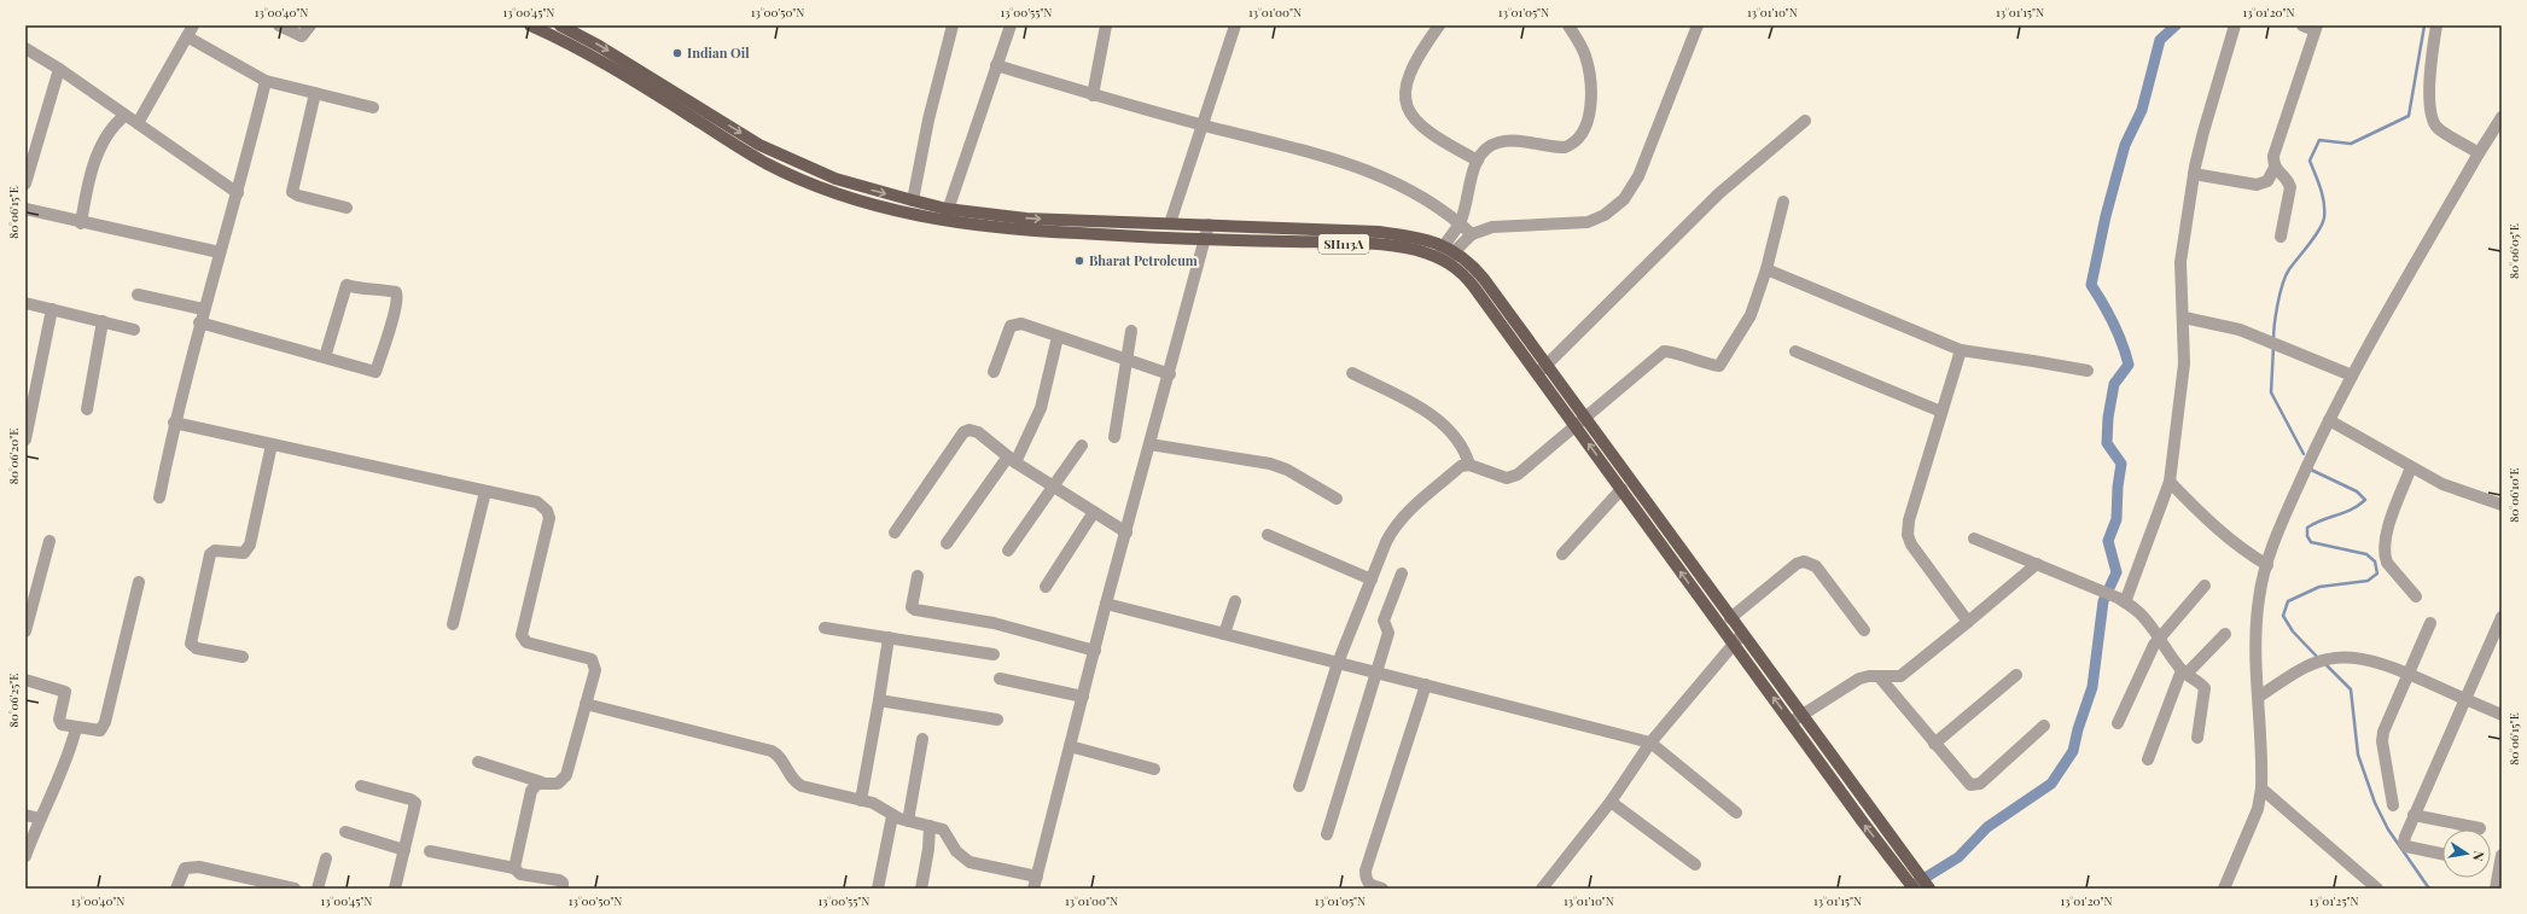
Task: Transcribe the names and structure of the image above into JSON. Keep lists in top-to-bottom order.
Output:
{
  "streets": {
    "main road": ["SH113A"]
  },
  "places": ["Indian Oil", "Bharat Petroleum"],
  "north": "right",
  "coordinates": [
    "13°00'40\"N",
    "13°00'45\"N",
    "13°00'50\"N",
    "13°00'55\"N",
    "13°01'00\"N",
    "13°01'05\"N",
    "13°01'10\"N",
    "13°01'15\"N",
    "13°01'20\"N",
    "80°06'15\"E",
    "80°06'05\"E",
    "80°06'20\"E",
    "80°06'10\"E",
    "80°06'25\"E",
    "13°01'25\"N"
  ]
}
